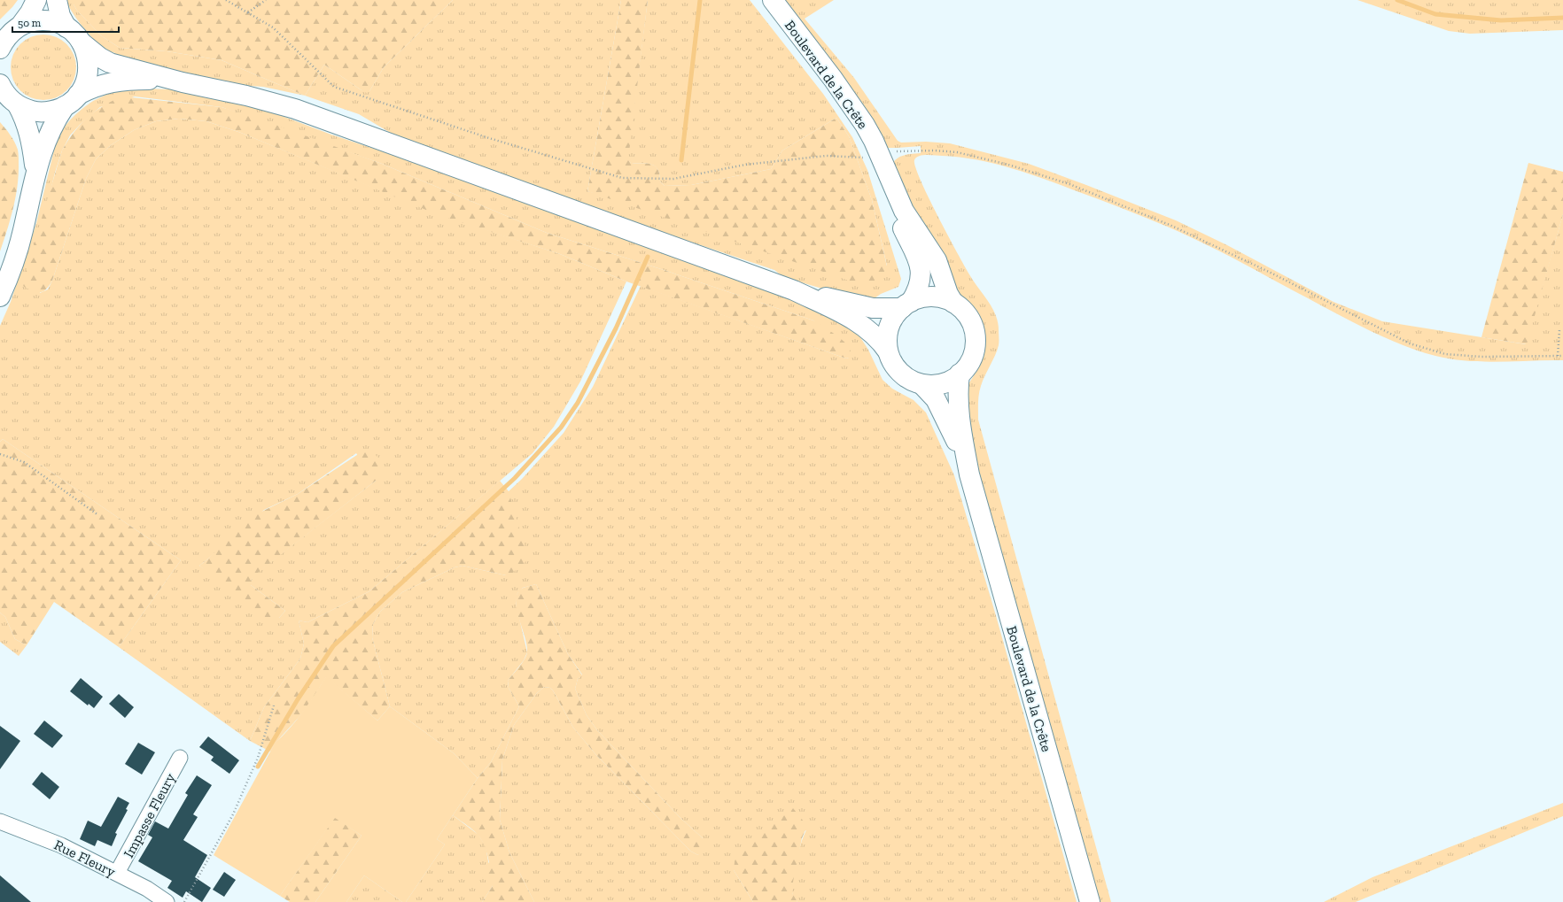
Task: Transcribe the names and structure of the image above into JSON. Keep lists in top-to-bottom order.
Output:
{
  "streets": {
    "main road": ["Boulevard de la Crête"],
    "street": ["Impasse Fleury", "Rue Fleury"]
  },
  "crossings": [
    ["Impasse Fleury", "Rue Fleury"]
  ],
  "scale_bar": "50 m"
}
